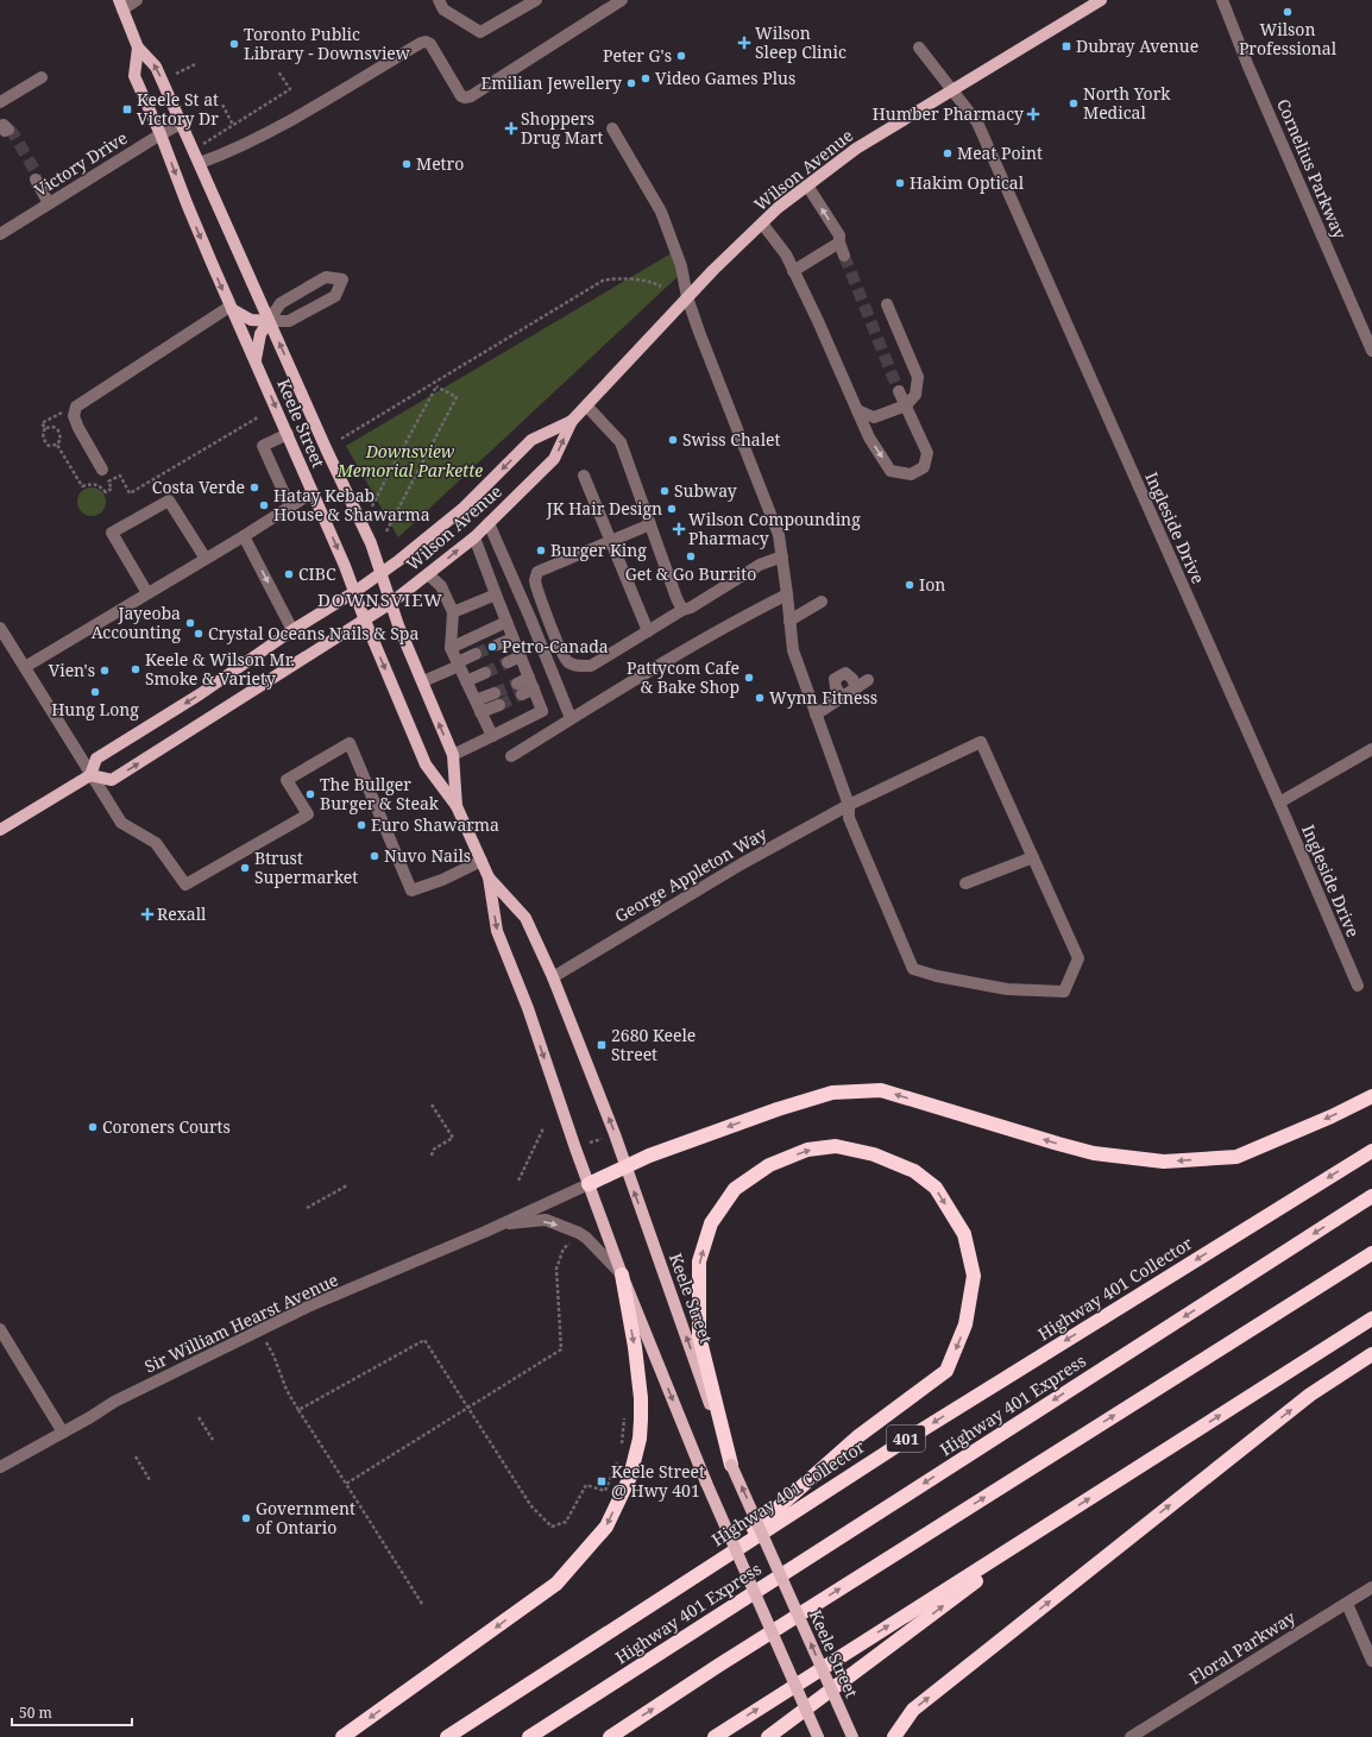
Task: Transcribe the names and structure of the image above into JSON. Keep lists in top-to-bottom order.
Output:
{
  "streets": {
    "highway": ["Highway 401 Collector", "Highway 401 Express", "401"],
    "main road": ["Wilson Avenue", "Keele Street"],
    "street": [
      "Victory Drive",
      "Cornelius Parkway",
      "Ingleside Drive",
      "George Appleton Way",
      "Sir William Hearst Avenue",
      "Floral Parkway"
    ]
  },
  "crossings": [
    ["Victory Drive", "Keele Street"],
    ["Wilson Avenue", "Keele Street"],
    ["Wilson Avenue", "Ingleside Drive"],
    ["Keele Street", "George Appleton Way"],
    ["Keele Street", "Sir William Hearst Avenue"]
  ],
  "districts": ["DOWNSVIEW"],
  "parks": ["Downsview Memorial Parkette"],
  "places": {
    "other": [
      "Wilson Professional",
      "Toronto Public Library - Downsview",
      "Peter G's",
      "Video Games Plus",
      "Emilian Jewellery",
      "North York Medical",
      "Meat Point",
      "Metro",
      "Hakim Optical",
      "Swiss Chalet",
      "Costa Verde",
      "Subway",
      "Hatay Kebab House & Shawarma",
      "JK Hair Design",
      "Burger King",
      "Get & Go Burrito",
      "CIBC",
      "Ion",
      "Jayeoba Accounting",
      "Crystal Oceans Nails & Spa",
      "Petro-Canada",
      "Keele & Wilson Mr. Smoke & Variety",
      "Vien's",
      "Pattycom Cafe & Bake Shop",
      "Hung Long",
      "Wynn Fitness",
      "The Bullger Burger & Steak",
      "Euro Shawarma",
      "Nuvo Nails",
      "Btrust Supermarket",
      "Coroners Courts",
      "Government of Ontario"
    ],
    "health": [
      "Wilson Sleep Clinic",
      "Humber Pharmacy",
      "Shoppers Drug Mart",
      "Wilson Compounding Pharmacy",
      "Rexall"
    ],
    "transit": [
      "Dubray Avenue",
      "Keele St at Victory Dr",
      "2680 Keele Street",
      "Keele Street @ Hwy 401"
    ]
  },
  "scale_bar": "50 m"
}
